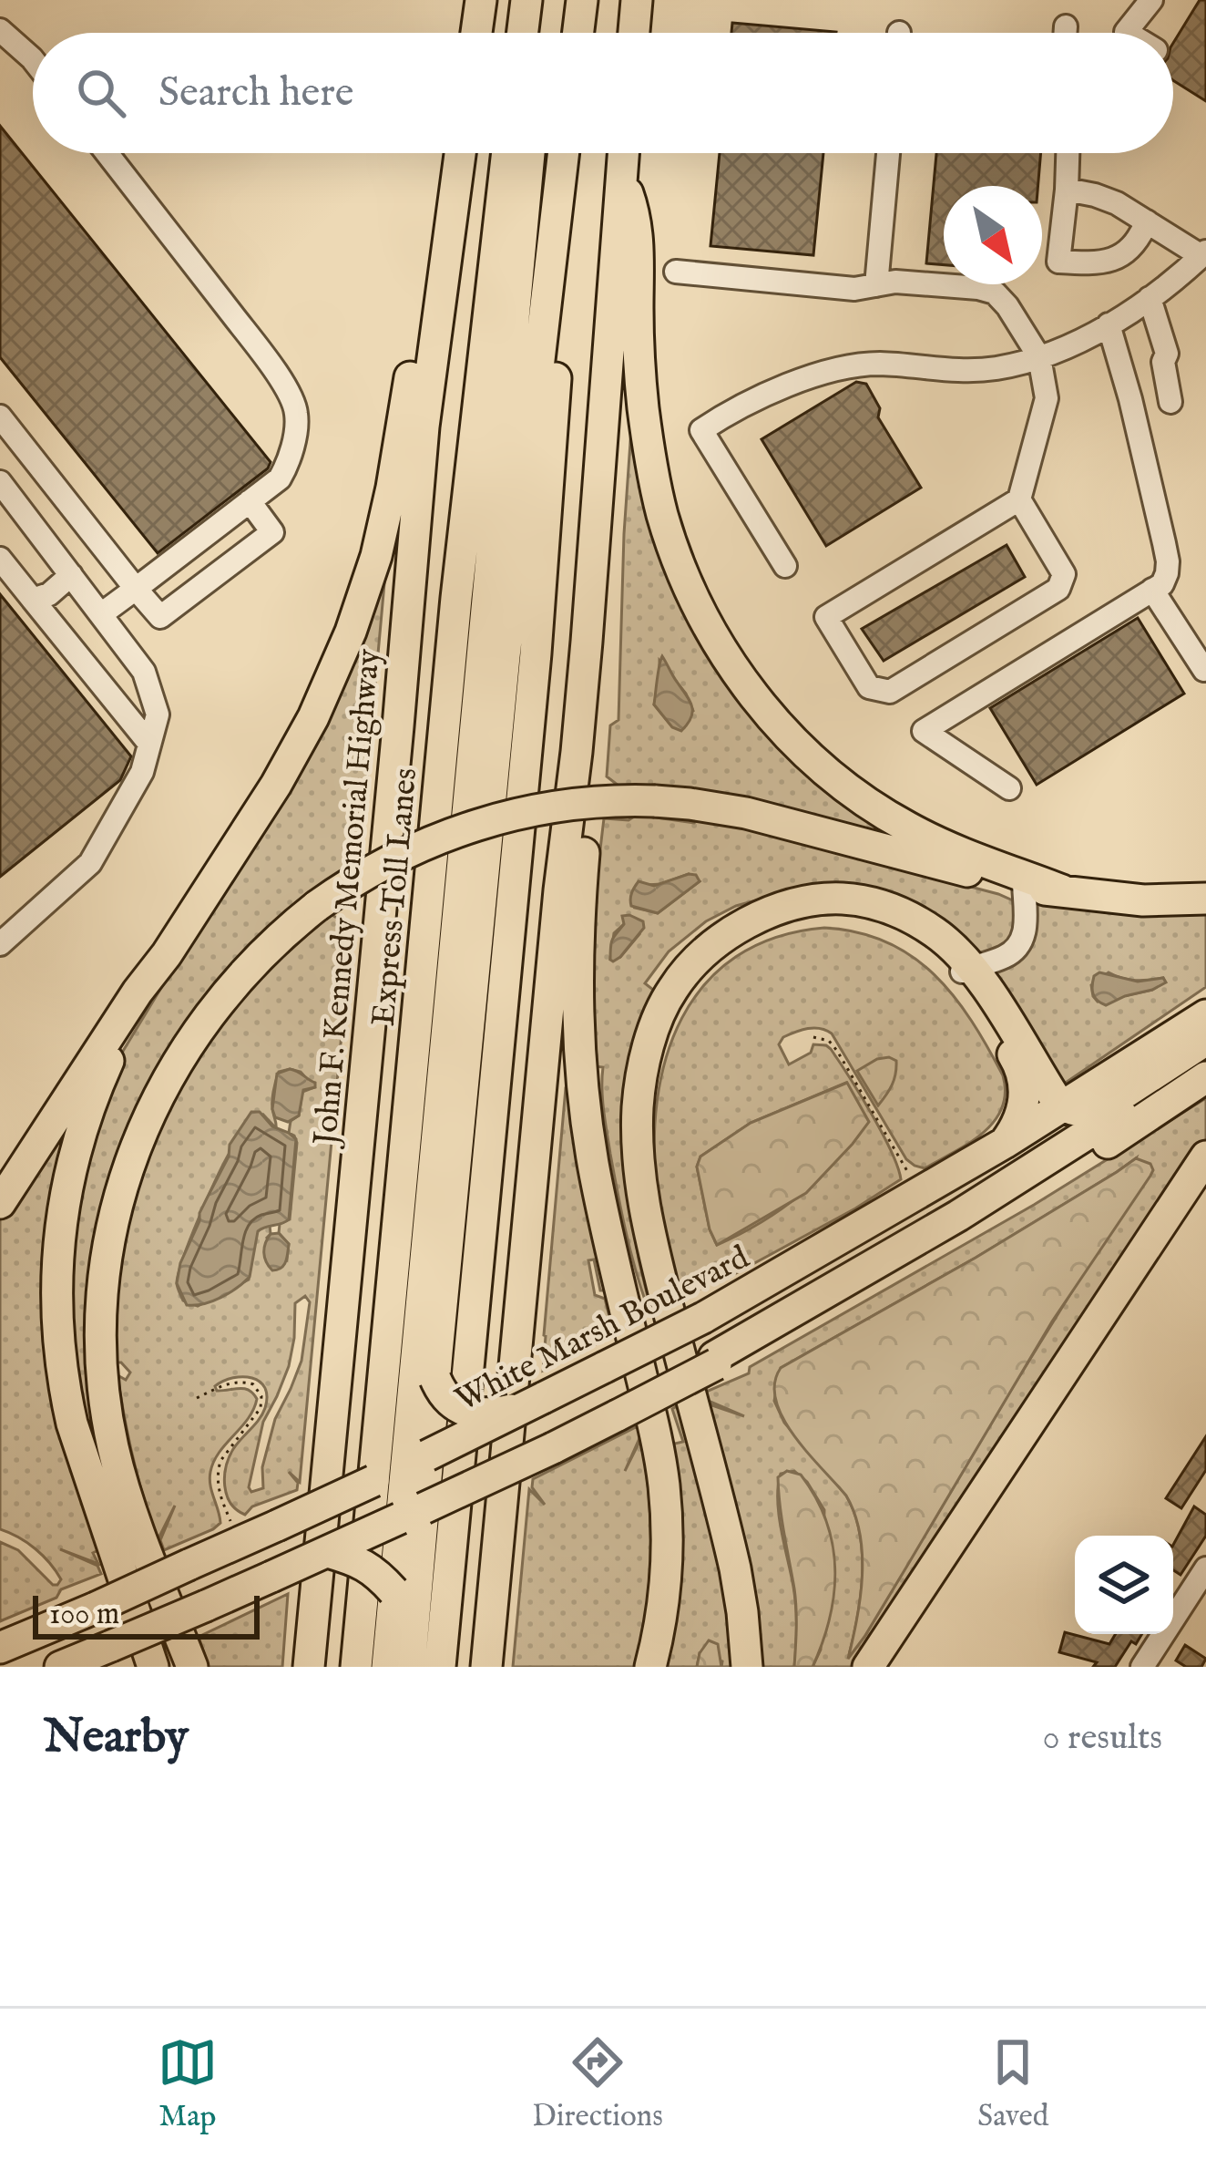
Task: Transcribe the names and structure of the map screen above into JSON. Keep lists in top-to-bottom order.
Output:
{
  "streets": {
    "highway": ["John F. Kennedy Memorial Highway", "Express Toll Lanes", "White Marsh Boulevard"]
  },
  "scale_bar": "100 m",
  "north": "bottom right",
  "page": {
    "search": "Search here",
    "scale": "100 m",
    "heading": ["Nearby", "0 results"],
    "nav": ["Map", "Directions", "Saved"]
  }
}
